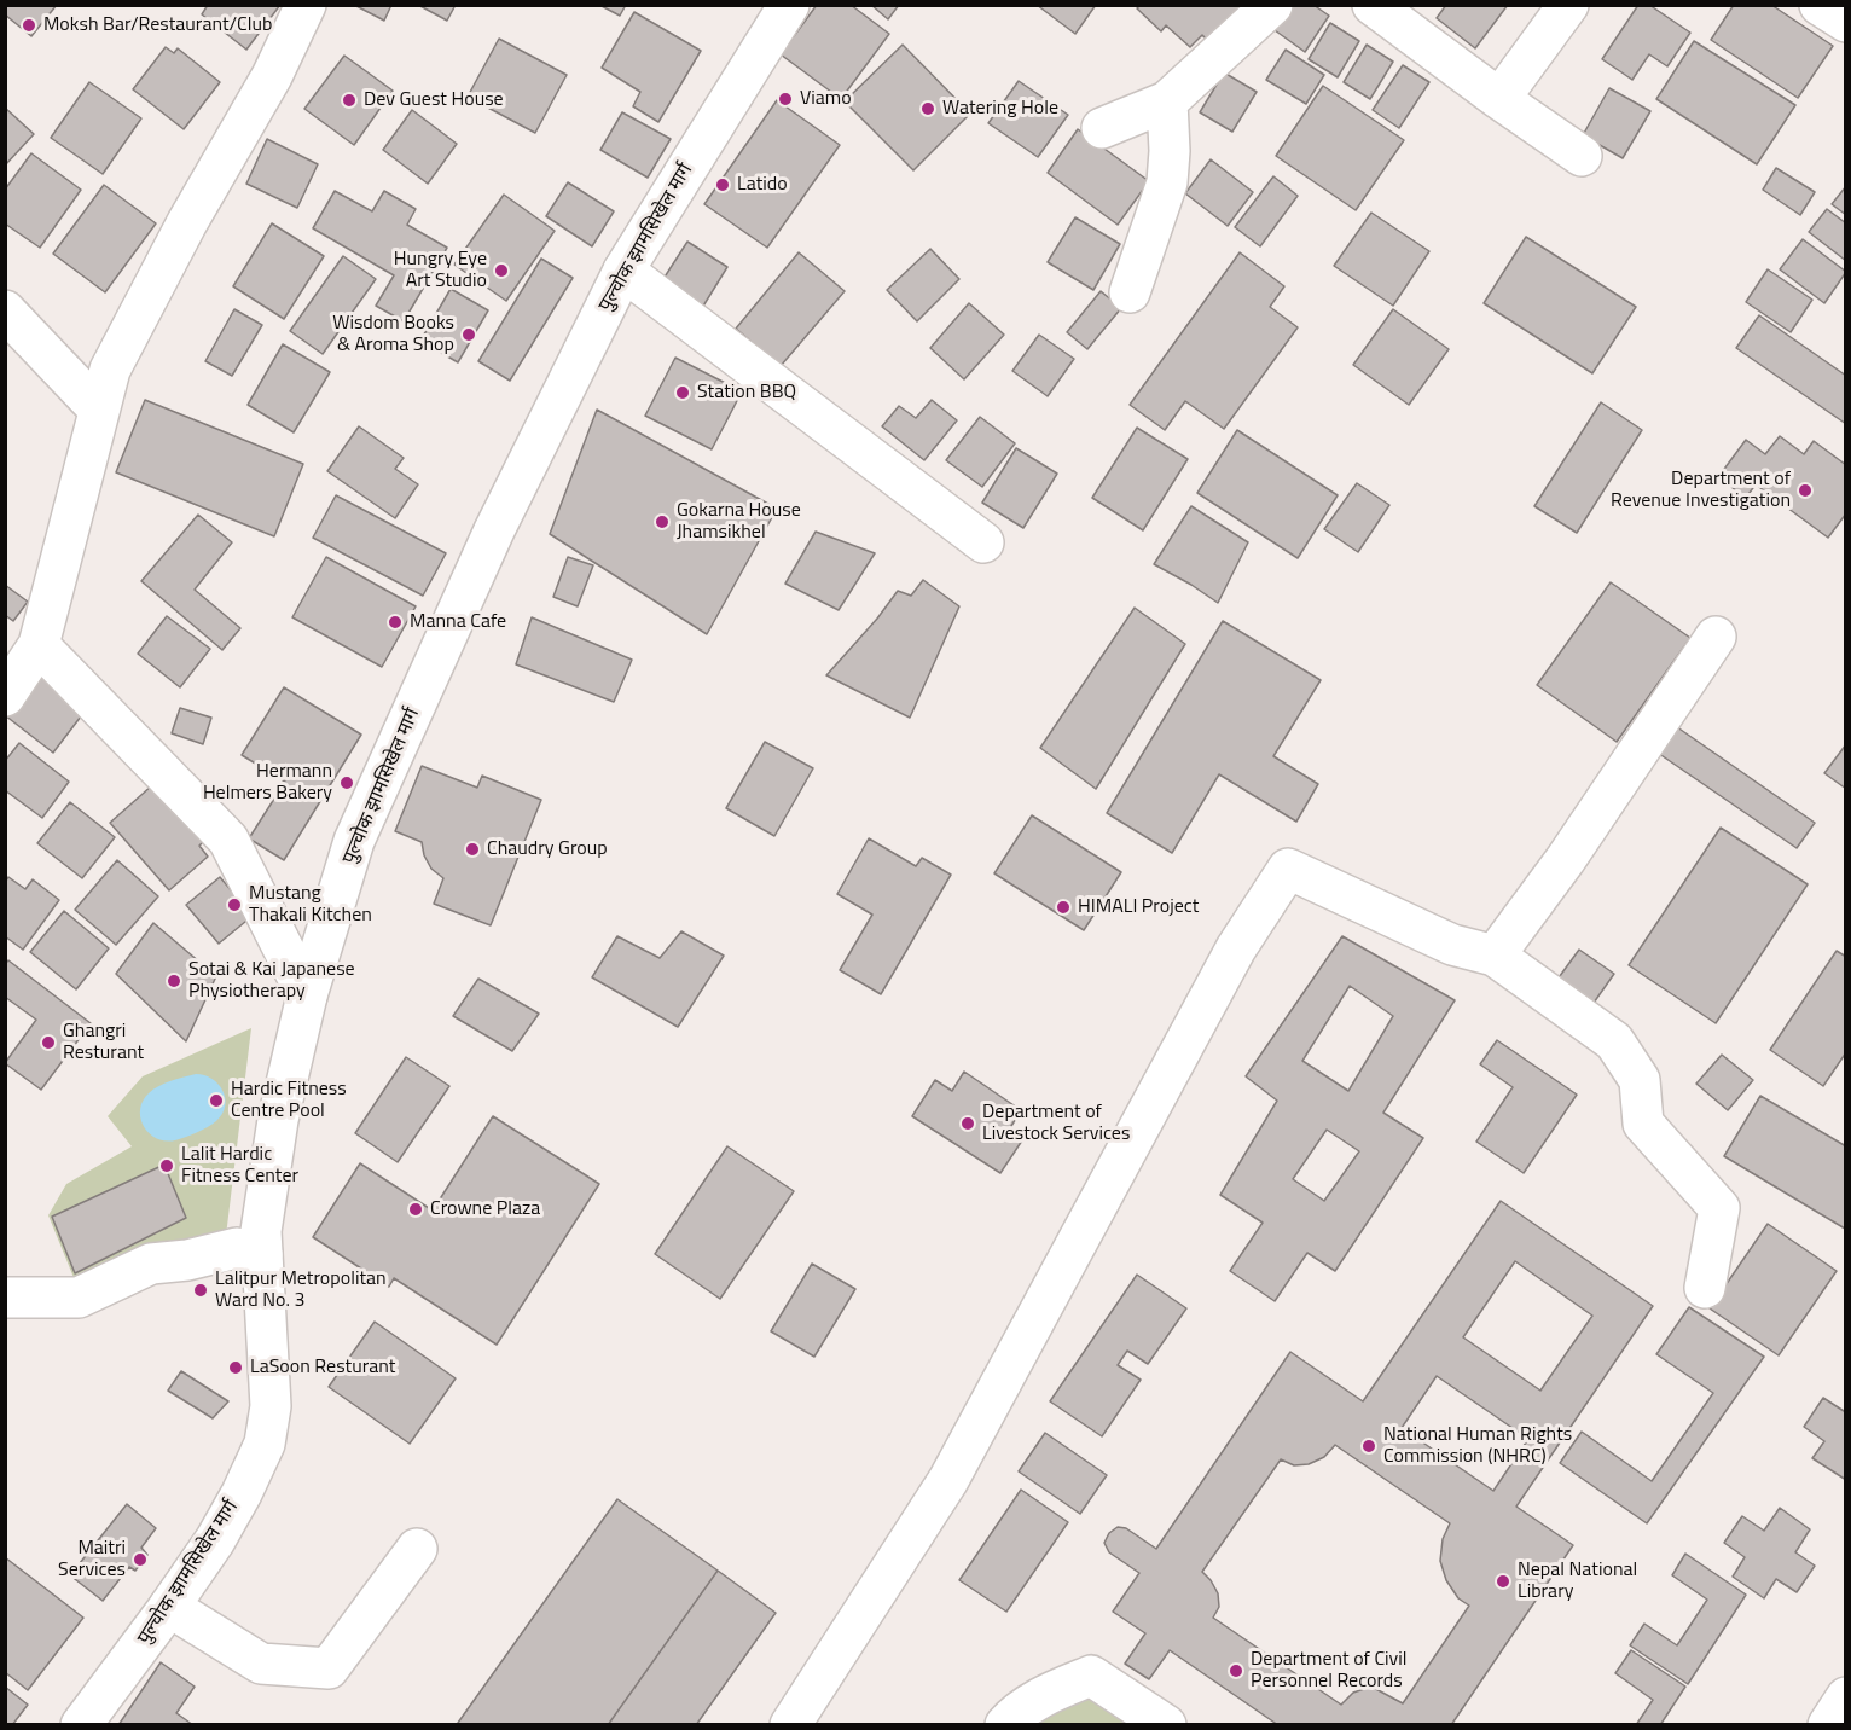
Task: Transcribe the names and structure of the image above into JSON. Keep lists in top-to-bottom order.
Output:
{
  "streets": {
    "street": ["पुल्चोक झामसिखेल मार्ग"]
  },
  "places": [
    "Moksh Bar/Restaurant/Club",
    "Viamo",
    "Dev Guest House",
    "Watering Hole",
    "Latido",
    "Hungry Eye Art Studio",
    "Wisdom Books & Aroma Shop",
    "Station BBQ",
    "Department of Revenue Investigation",
    "Gokarna House Jhamsikhel",
    "Manna Cafe",
    "Hermann Helmers Bakery",
    "Chaudry Group",
    "Mustang Thakali Kitchen",
    "HIMALI Project",
    "Sotai & Kai Japanese Physiotherapy",
    "Ghangri Resturant",
    "Hardic Fitness Centre Pool",
    "Department of Livestock Services",
    "Lalit Hardic Fitness Center",
    "Crowne Plaza",
    "Lalitpur Metropolitan Ward No. 3",
    "LaSoon Resturant",
    "National Human Rights Commission (NHRC)",
    "Maitri Services",
    "Nepal National Library",
    "Department of Civil Personnel Records"
  ]
}
